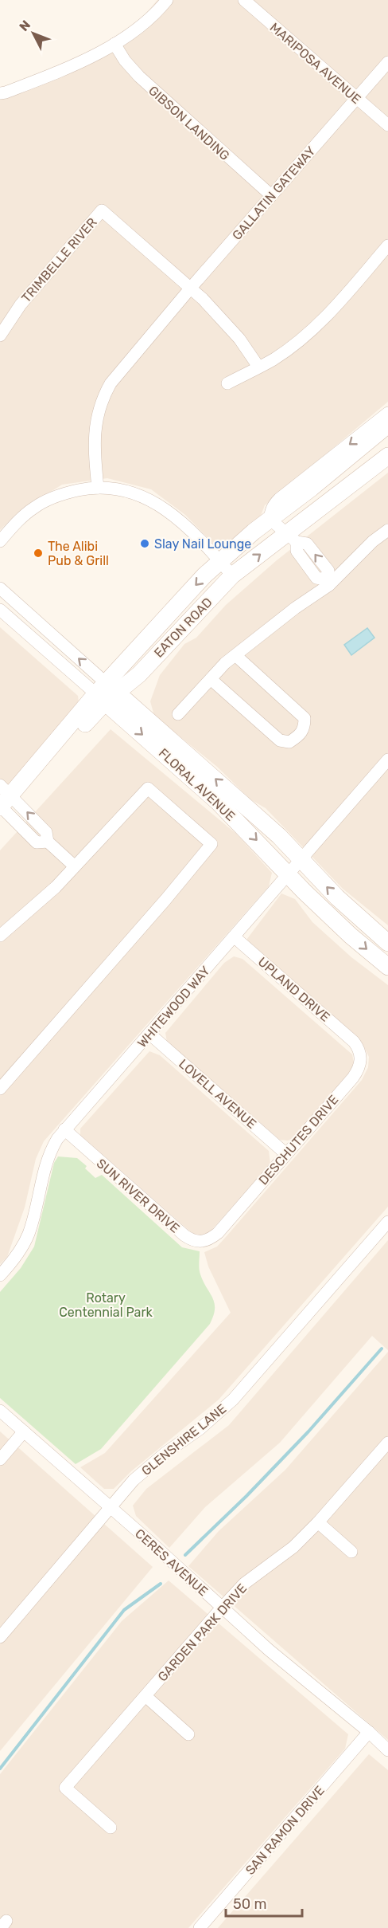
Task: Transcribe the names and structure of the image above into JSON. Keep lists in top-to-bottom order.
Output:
{
  "streets": {
    "street": [
      "MARIPOSA AVENUE",
      "GIBSON LANDING",
      "GALLATIN GATEWAY",
      "TRIMBELLE RIVER",
      "EATON ROAD",
      "FLORAL AVENUE",
      "UPLAND DRIVE",
      "WHITEWOOD WAY",
      "LOVELL AVENUE",
      "DESCHUTES DRIVE",
      "SUN RIVER DRIVE",
      "GLENSHIRE LANE",
      "CERES AVENUE",
      "GARDEN PARK DRIVE",
      "SAN RAMON DRIVE"
    ]
  },
  "crossings": [
    ["MARIPOSA AVENUE", "GALLATIN GATEWAY"],
    ["GIBSON LANDING", "GALLATIN GATEWAY"],
    ["GALLATIN GATEWAY", "TRIMBELLE RIVER"],
    ["EATON ROAD", "FLORAL AVENUE"],
    ["FLORAL AVENUE", "WHITEWOOD WAY"],
    ["UPLAND DRIVE", "WHITEWOOD WAY"],
    ["UPLAND DRIVE", "DESCHUTES DRIVE"],
    ["WHITEWOOD WAY", "LOVELL AVENUE"],
    ["WHITEWOOD WAY", "SUN RIVER DRIVE"],
    ["LOVELL AVENUE", "DESCHUTES DRIVE"],
    ["DESCHUTES DRIVE", "SUN RIVER DRIVE"],
    ["GLENSHIRE LANE", "CERES AVENUE"],
    ["CERES AVENUE", "GARDEN PARK DRIVE"],
    ["CERES AVENUE", "SAN RAMON DRIVE"]
  ],
  "parks": ["Rotary Centennial Park"],
  "places": ["Slay Nail Lounge", "The Alibi Pub & Grill"],
  "scale_bar": "50 m",
  "north": "top left"
}
